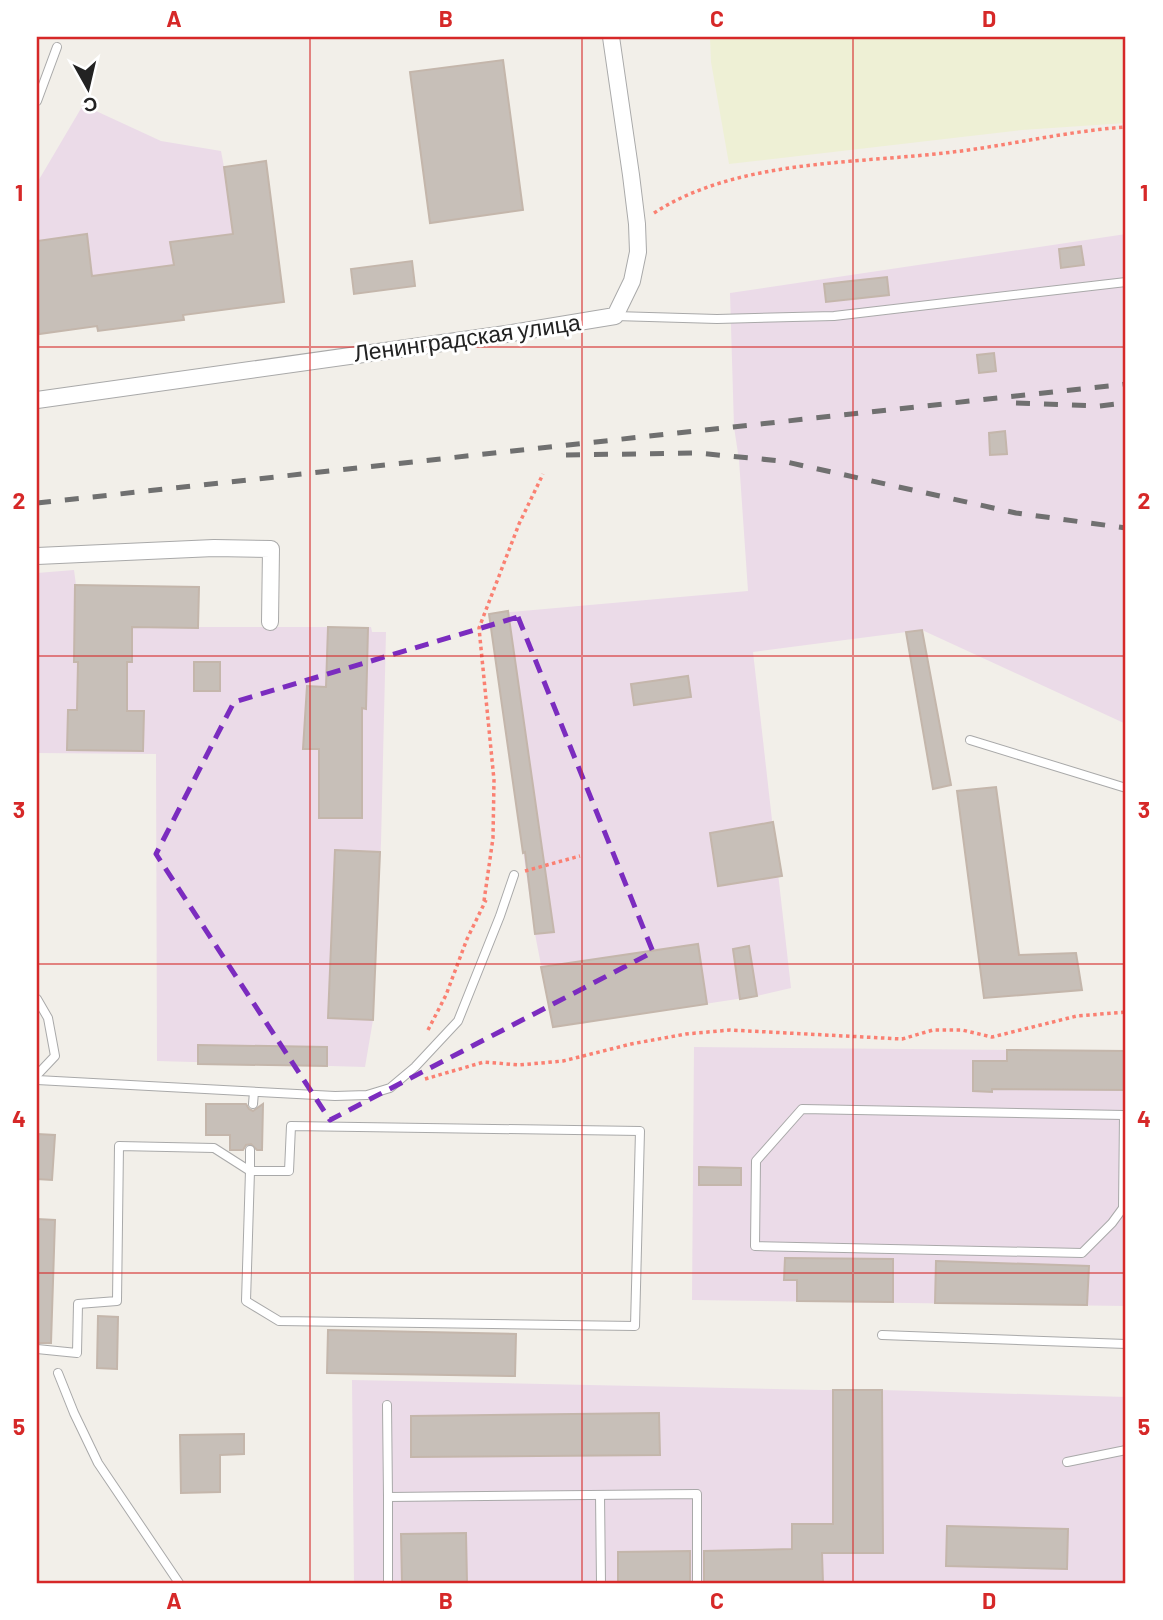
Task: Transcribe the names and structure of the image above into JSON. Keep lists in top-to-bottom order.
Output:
{
  "streets": {
    "street": ["Ленинградская улица"]
  },
  "north": "bottom",
  "grid": {
    "columns": [
      "A",
      "B",
      "C",
      "D"
    ],
    "rows": [
      "1",
      "2",
      "3",
      "4",
      "5"
    ]
  }
}
